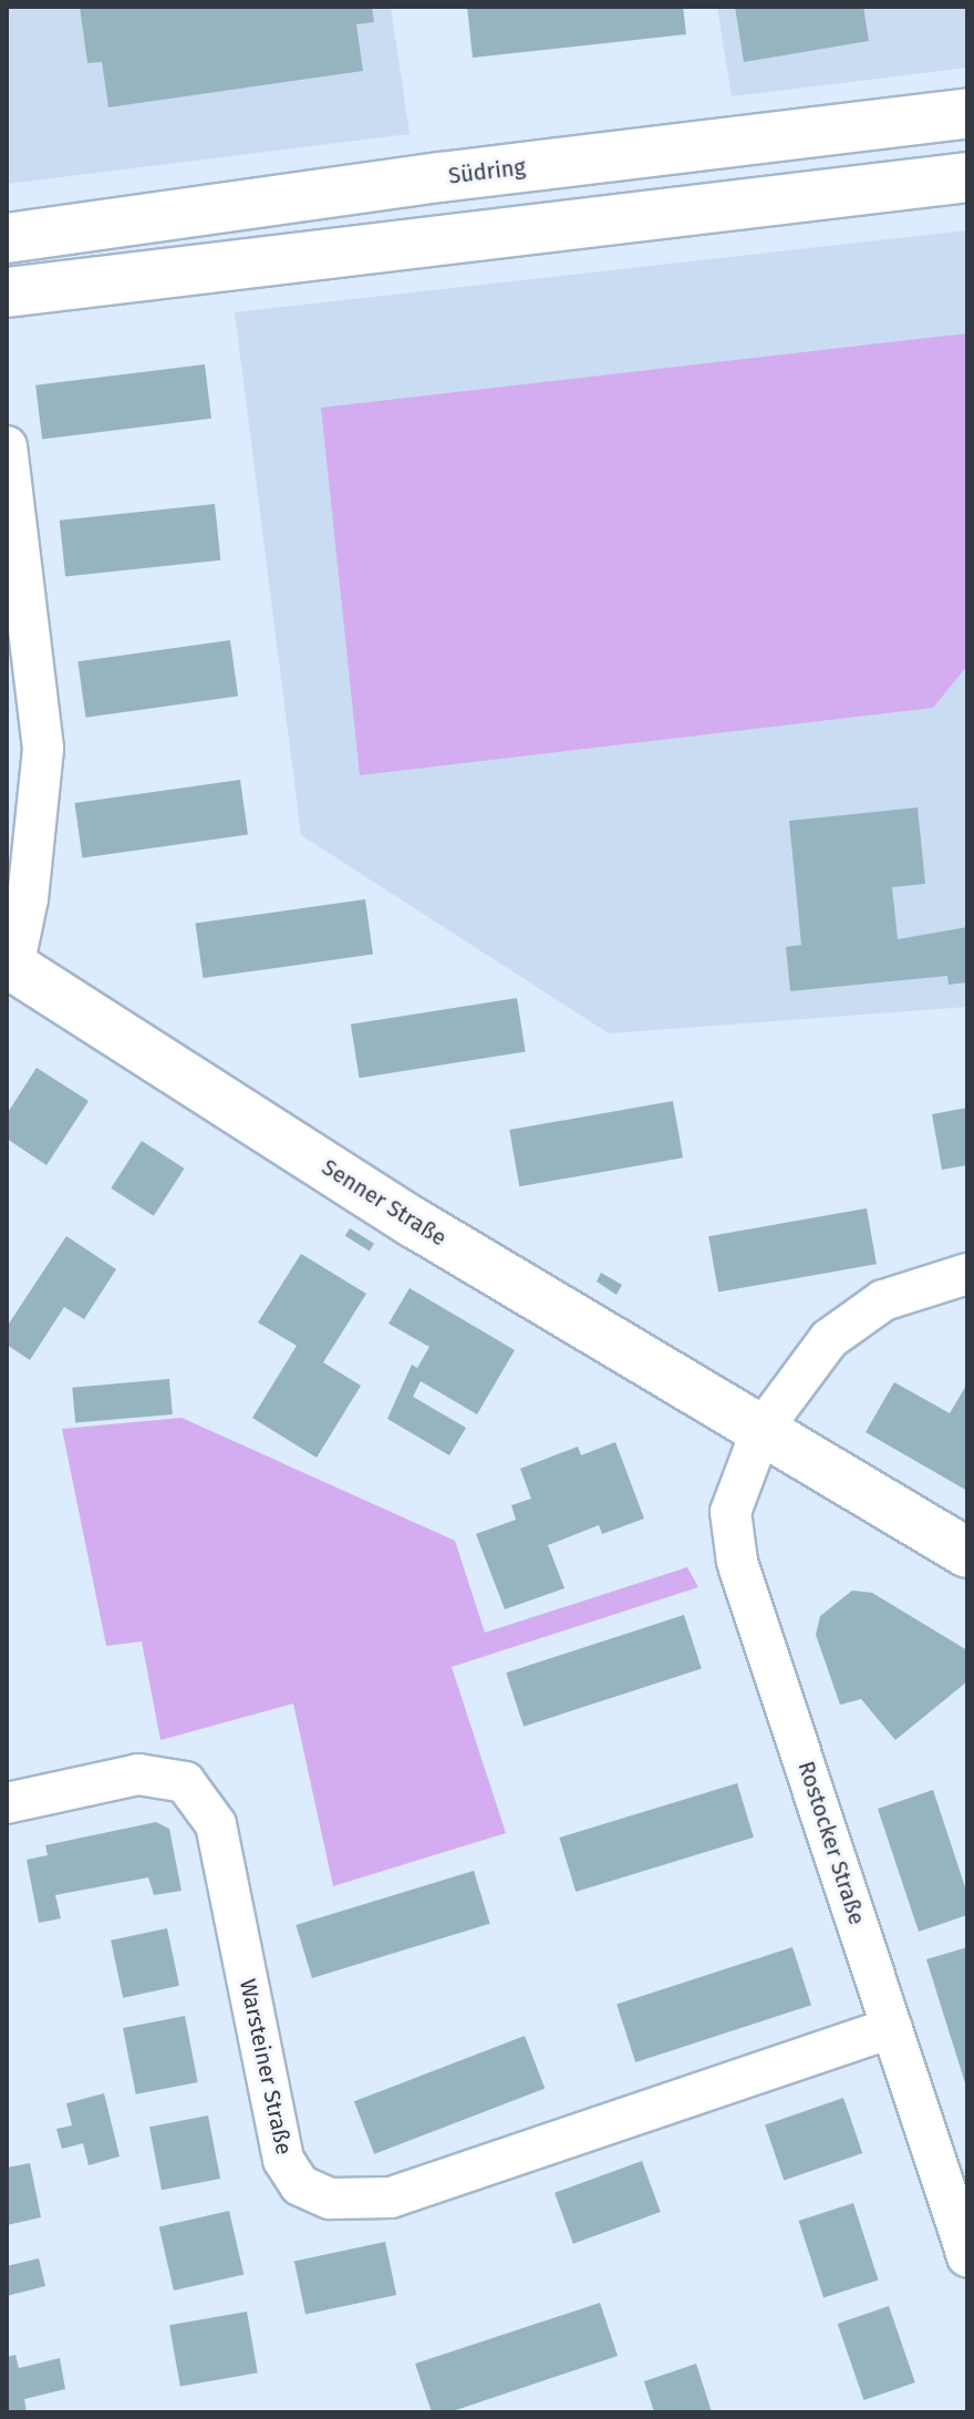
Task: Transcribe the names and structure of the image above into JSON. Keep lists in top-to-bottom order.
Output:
{
  "streets": {
    "main road": ["Südring", "Senner Straße"],
    "street": ["Rostocker Straße", "Warsteiner Straße"]
  },
  "crossings": [
    ["Senner Straße", "Rostocker Straße"],
    ["Rostocker Straße", "Warsteiner Straße"]
  ]
}
